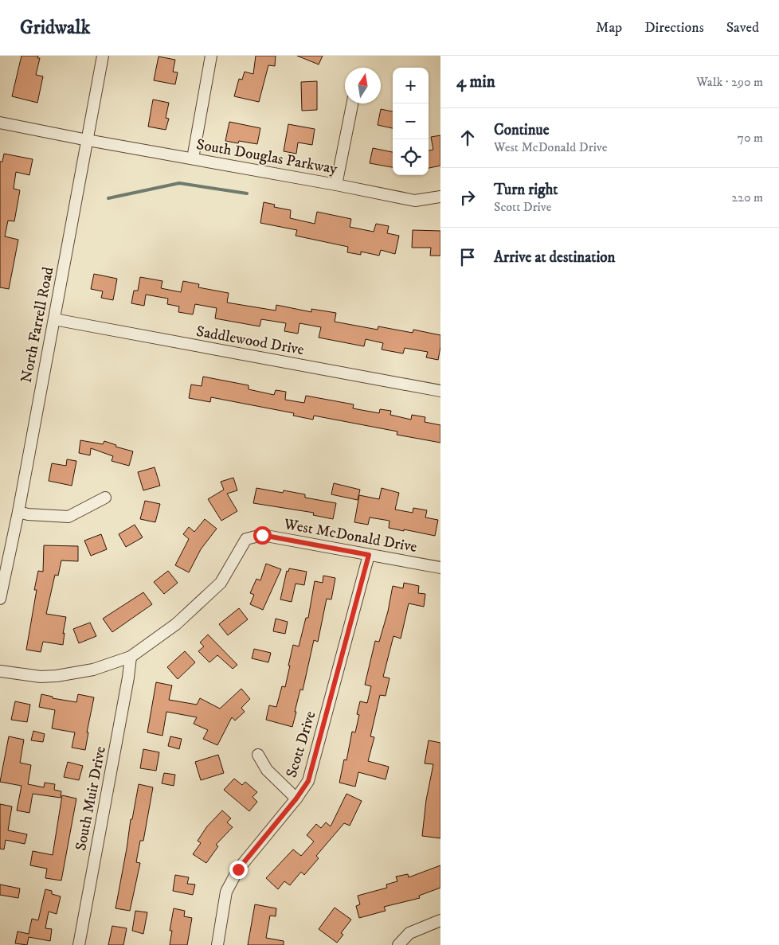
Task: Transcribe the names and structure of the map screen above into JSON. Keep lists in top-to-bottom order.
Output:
{
  "streets": {
    "street": [
      "South Douglas Parkway",
      "North Farrell Road",
      "Saddlewood Drive",
      "West McDonald Drive",
      "Scott Drive",
      "South Muir Drive"
    ]
  },
  "crossings": [
    ["South Douglas Parkway", "North Farrell Road"],
    ["North Farrell Road", "Saddlewood Drive"],
    ["West McDonald Drive", "Scott Drive"],
    ["West McDonald Drive", "South Muir Drive"]
  ],
  "north": "top",
  "page": {
    "header": "Gridwalk",
    "nav": ["Map", "Directions", "Saved"],
    "heading": ["4 min", "Walk · 290 m"],
    "map_buttons": ["+", "−"],
    "list": [
      ["Continue", "West McDonald Drive", "70 m"],
      ["Turn right", "Scott Drive", "220 m"],
      "Arrive at destination"
    ]
  }
}
